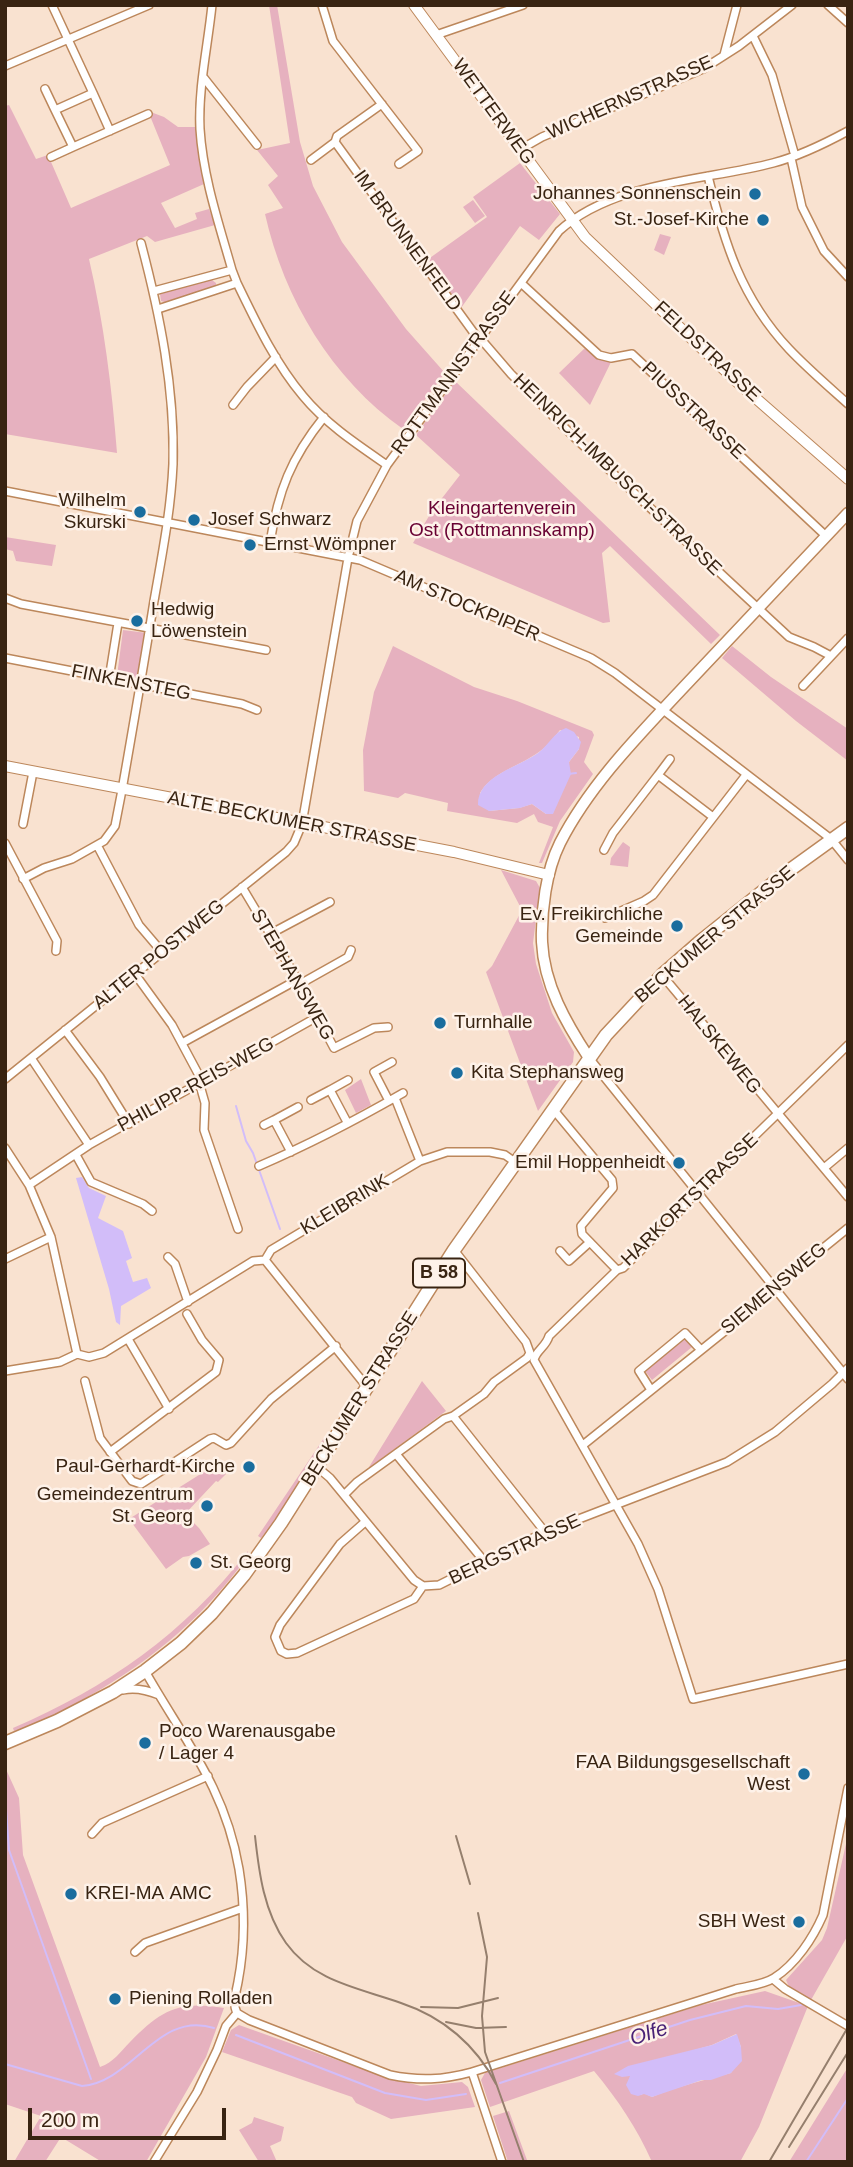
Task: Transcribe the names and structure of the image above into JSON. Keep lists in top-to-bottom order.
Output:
{
  "streets": {
    "main road": ["BECKUMER STRASSE", "B 58"],
    "street": [
      "WICHERNSTRASSE",
      "WETTERWEG",
      "IM BRUNNENFELD",
      "FELDSTRASSE",
      "ROTTMANNSTRASSE",
      "PIUSSTRASSE",
      "HEINRICH-IMBUSCH-STRASSE",
      "AM STOCKPIPER",
      "FINKENSTEG",
      "ALTE BECKUMER STRASSE",
      "ALTER POSTWEG",
      "STEPHANSWEG",
      "HALSKEWEG",
      "PHILIPP-REIS-WEG",
      "HARKORTSTRASSE",
      "KLEIBRINK",
      "SIEMENSWEG",
      "BERGSTRASSE"
    ]
  },
  "crossings": [
    ["WICHERNSTRASSE", "WETTERWEG"],
    ["WETTERWEG", "FELDSTRASSE"],
    ["WETTERWEG", "ROTTMANNSTRASSE"],
    ["IM BRUNNENFELD", "ROTTMANNSTRASSE"],
    ["IM BRUNNENFELD", "HEINRICH-IMBUSCH-STRASSE"],
    ["FELDSTRASSE", "ROTTMANNSTRASSE"],
    ["ROTTMANNSTRASSE", "PIUSSTRASSE"],
    ["ROTTMANNSTRASSE", "HEINRICH-IMBUSCH-STRASSE"],
    ["ROTTMANNSTRASSE", "AM STOCKPIPER"],
    ["ROTTMANNSTRASSE", "ALTE BECKUMER STRASSE"],
    ["ROTTMANNSTRASSE", "ALTER POSTWEG"],
    ["AM STOCKPIPER", "BECKUMER STRASSE"],
    ["ALTE BECKUMER STRASSE", "ALTER POSTWEG"],
    ["BECKUMER STRASSE", "HALSKEWEG"],
    ["BECKUMER STRASSE", "KLEIBRINK"],
    ["ALTER POSTWEG", "STEPHANSWEG"],
    ["STEPHANSWEG", "PHILIPP-REIS-WEG"],
    ["HALSKEWEG", "HARKORTSTRASSE"]
  ],
  "water": ["Olfe"],
  "parks": ["Kleingartenverein Ost (Rottmannskamp)"],
  "places": [
    "Johannes Sonnenschein",
    "St.-Josef-Kirche",
    "Wilhelm Skurski",
    "Josef Schwarz",
    "Ernst Wömpner",
    "Hedwig Löwenstein",
    "Ev. Freikirchliche Gemeinde",
    "Turnhalle",
    "Kita Stephansweg",
    "Emil Hoppenheidt",
    "Paul-Gerhardt-Kirche",
    "Gemeindezentrum St. Georg",
    "St. Georg",
    "Poco Warenausgabe / Lager 4",
    "FAA Bildungsgesellschaft West",
    "KREI-MA AMC",
    "SBH West",
    "Piening Rolladen"
  ],
  "scale_bar": "200 m"
}
